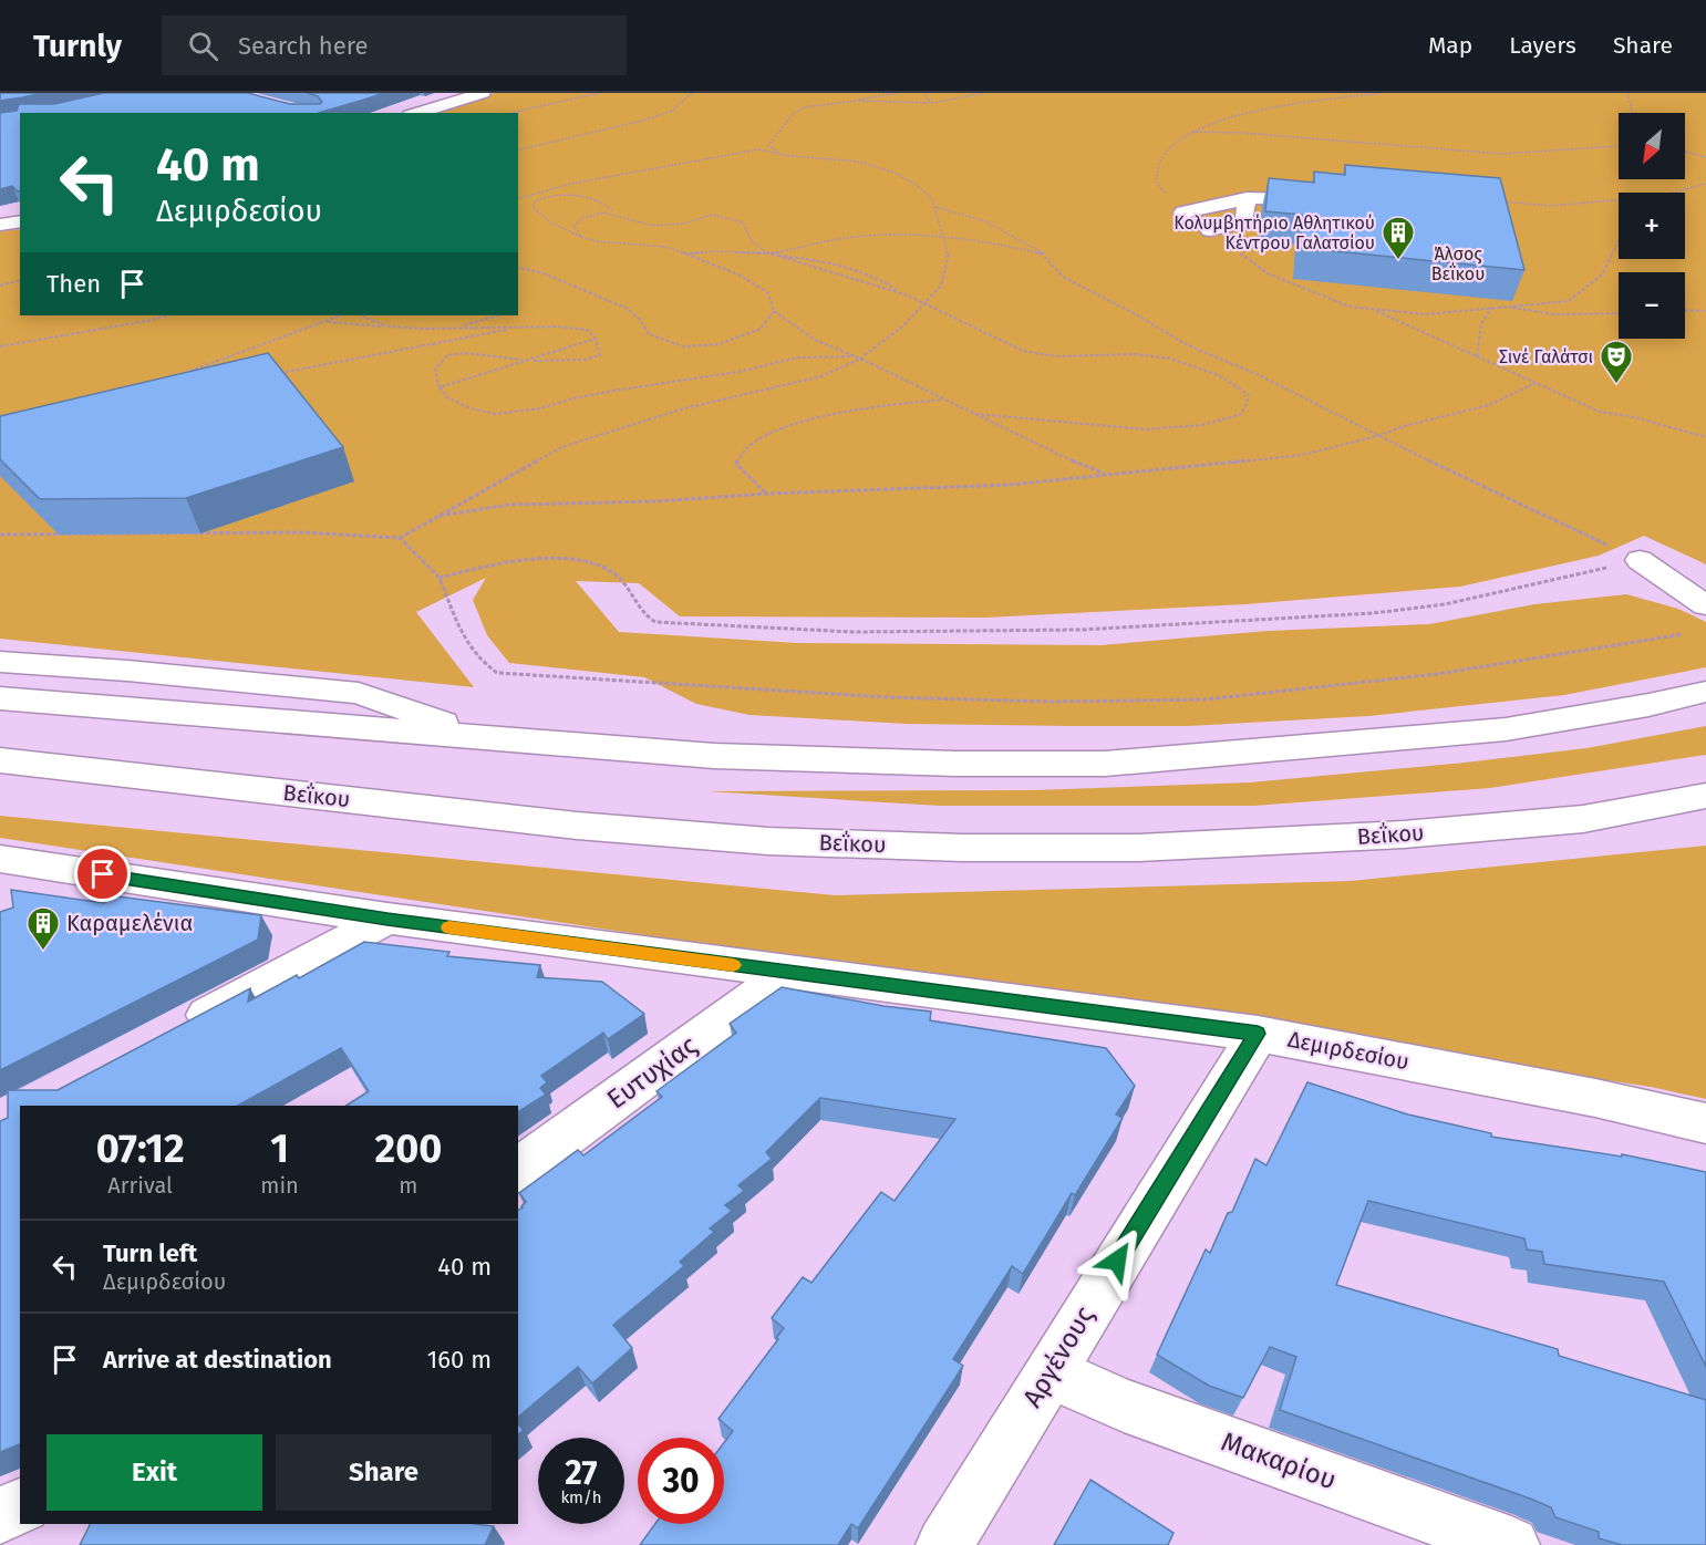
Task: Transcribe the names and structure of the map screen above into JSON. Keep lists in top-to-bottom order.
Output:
{
  "streets": {
    "main road": [
      "Βεΐκου",
      "Δεμιρδεσίου",
      "Ευτυχίας",
      "Αργένους",
      "Μακαρίου"
    ]
  },
  "crossings": [
    ["Δεμιρδεσίου", "Ευτυχίας"],
    ["Δεμιρδεσίου", "Αργένους"],
    ["Αργένους", "Μακαρίου"]
  ],
  "parks": ["Άλσος Βεΐκου"],
  "places": {
    "building": ["Κολυμβητήριο Αθλητικού Κέντρου Γαλατσίου", "Καραμελένια"],
    "theatre": ["Σινέ Γαλάτσι"]
  },
  "north": "bottom left",
  "page": {
    "header": "Turnly",
    "search": "Search here",
    "nav": ["Map", "Layers", "Share"],
    "map_buttons": ["+", "−"],
    "turn": ["40 m", "Δεμιρδεσίου"],
    "then": "Then",
    "eta": [
      "07:12",
      "Arrival",
      "1",
      "min",
      "200",
      "m"
    ],
    "list": [
      {
        "name": "Turn left",
        "note": "Δεμιρδεσίου",
        "value": "40 m"
      },
      {
        "name": "Arrive at destination",
        "value": "160 m"
      }
    ],
    "buttons": ["Exit", "Share"],
    "speed": "27 km/h",
    "limit": "30"
  }
}
